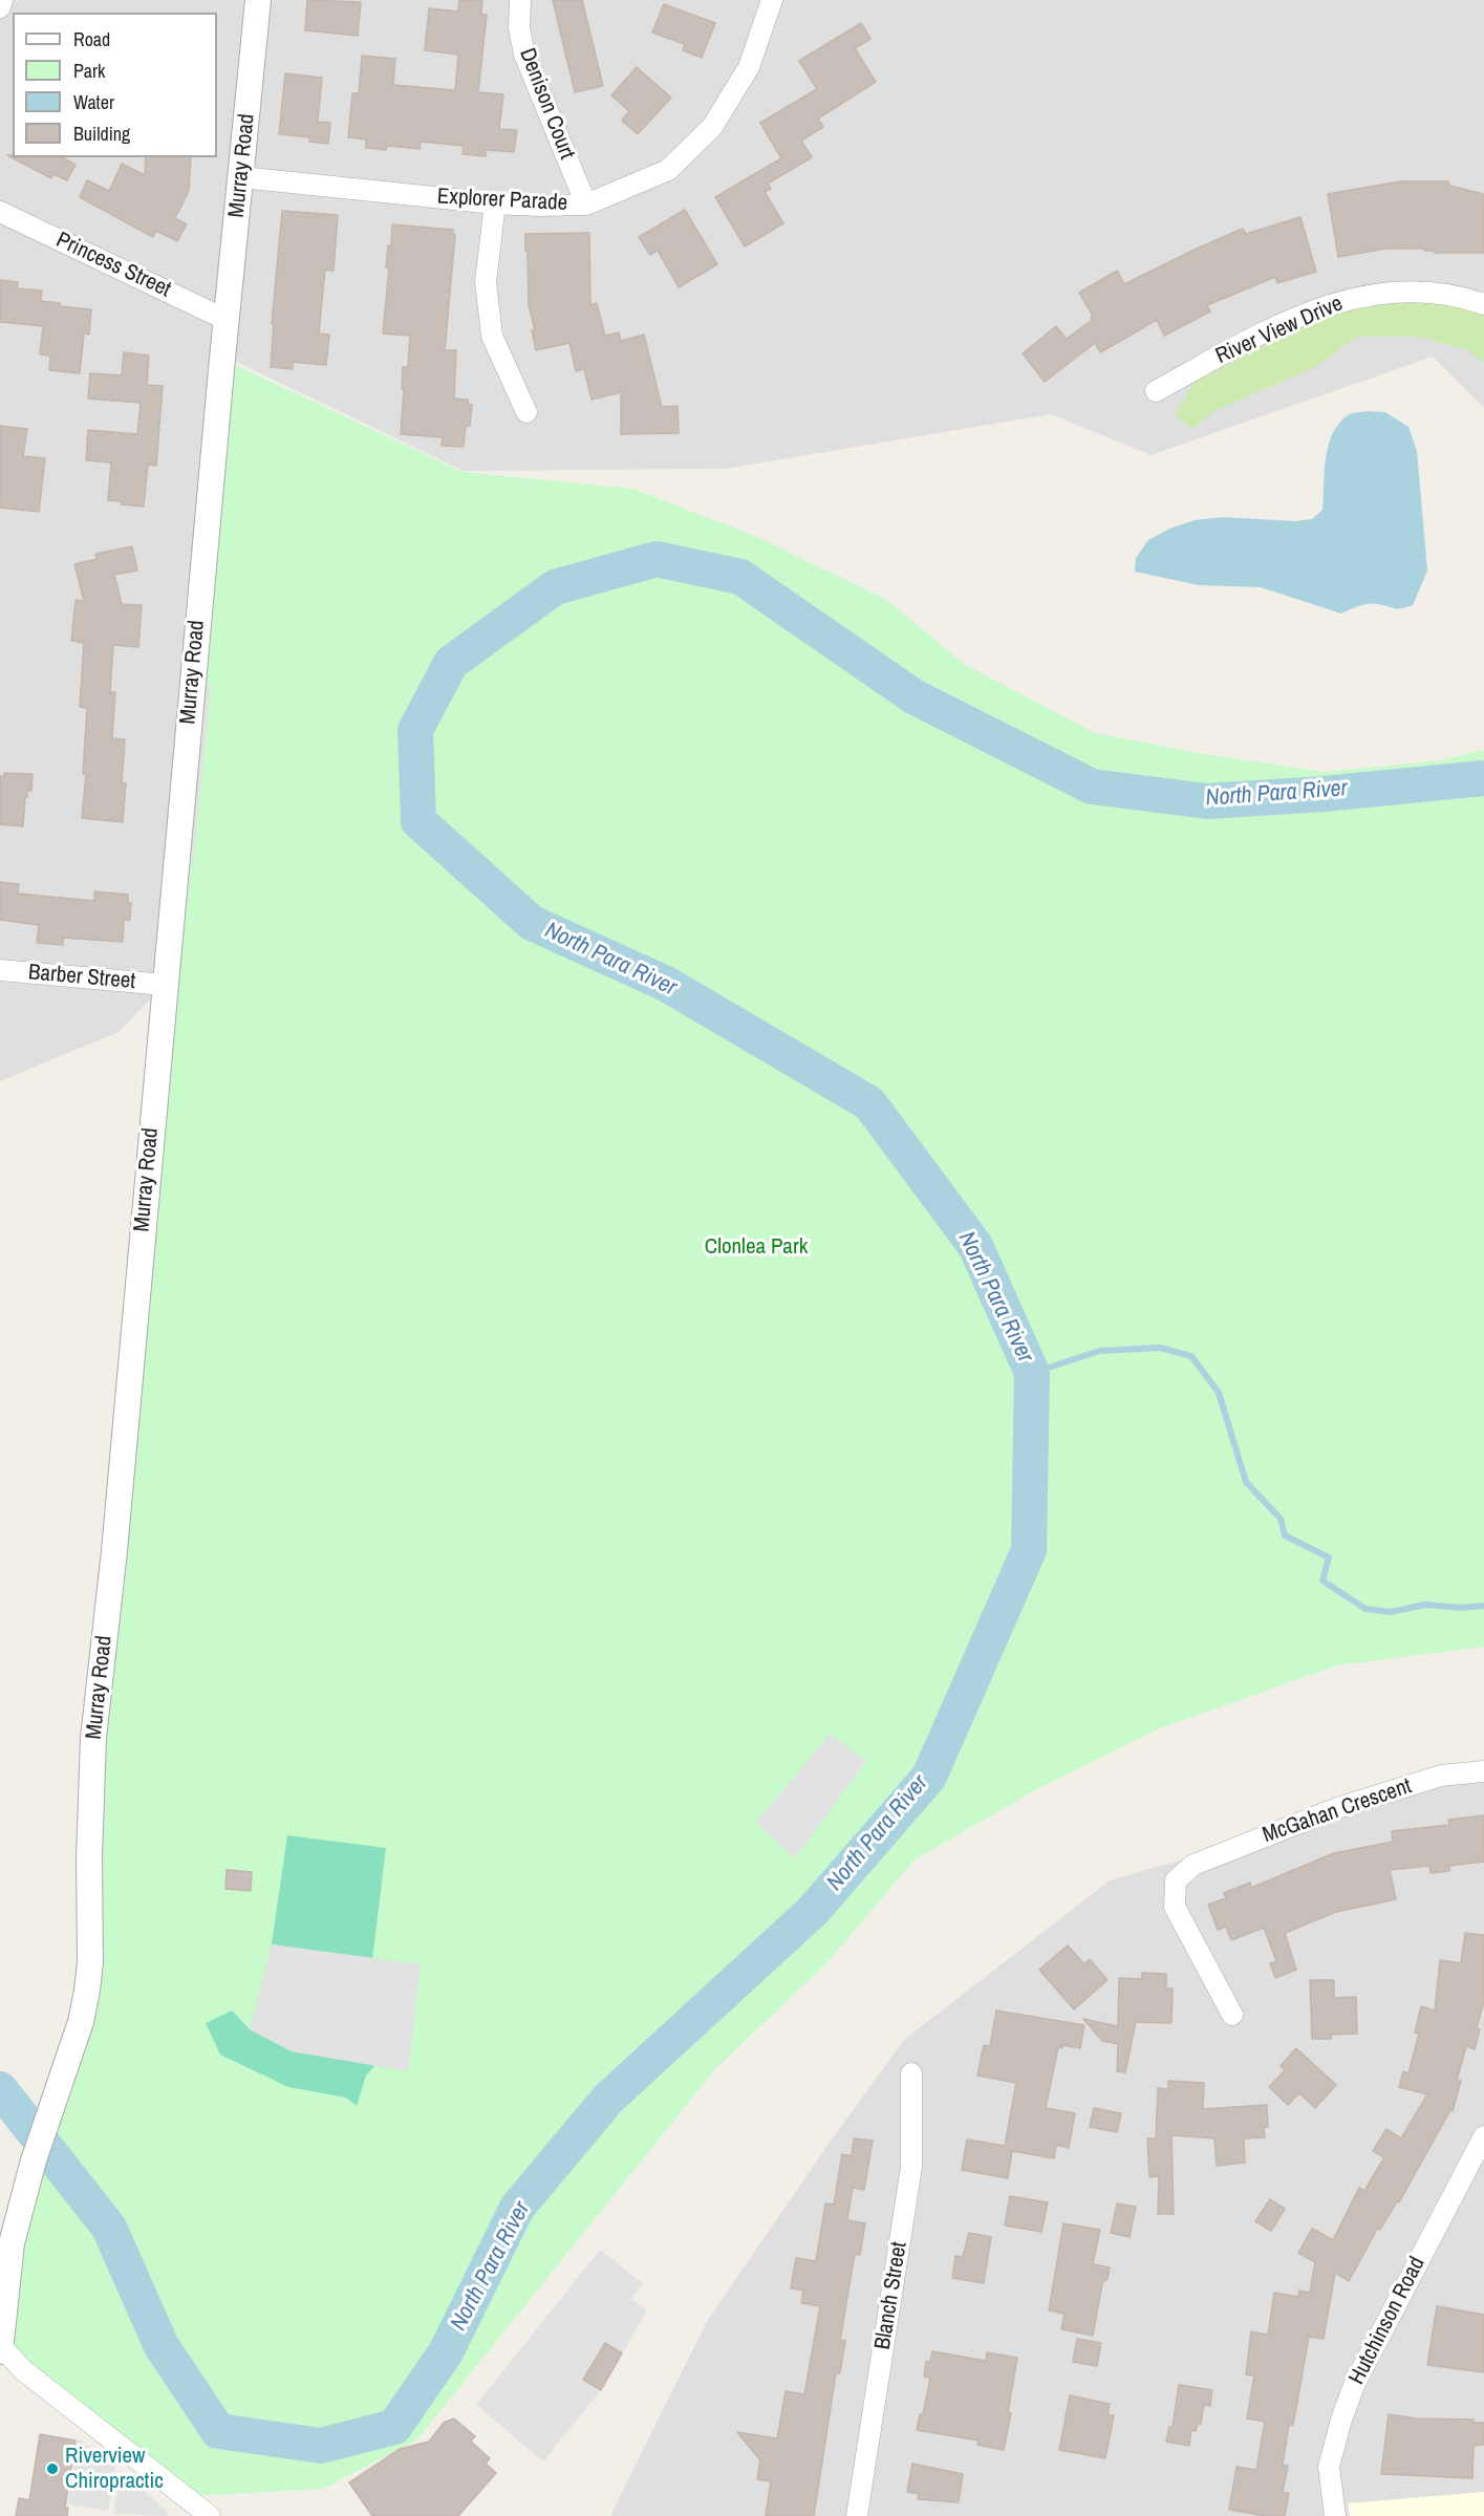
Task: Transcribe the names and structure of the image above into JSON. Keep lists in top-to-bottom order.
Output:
{
  "streets": {
    "street": [
      "Denison Court",
      "Murray Road",
      "Explorer Parade",
      "Princess Street",
      "River View Drive",
      "Barber Street",
      "McGahan Crescent",
      "Blanch Street",
      "Hutchinson Road"
    ]
  },
  "crossings": [
    ["Denison Court", "Explorer Parade"],
    ["Murray Road", "Explorer Parade"],
    ["Murray Road", "Princess Street"],
    ["Murray Road", "Barber Street"]
  ],
  "water": ["North Para River"],
  "parks": ["Clonlea Park"],
  "places": ["Riverview Chiropractic"],
  "legend": [
    "Road",
    "Park",
    "Water",
    "Building"
  ]
}
